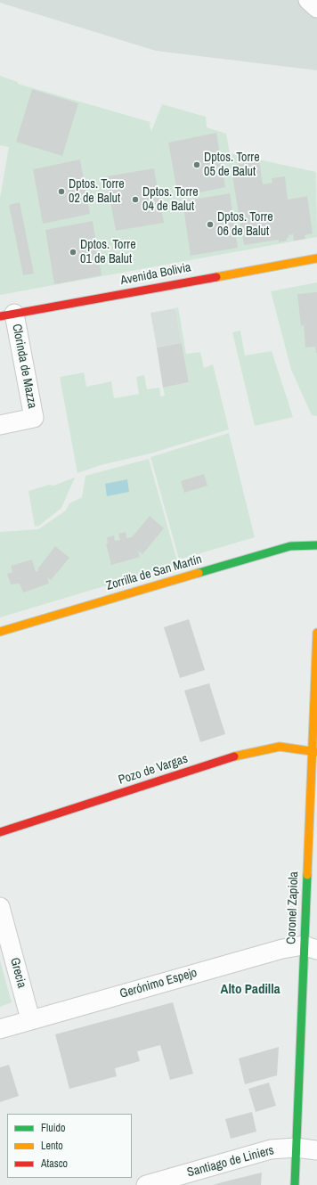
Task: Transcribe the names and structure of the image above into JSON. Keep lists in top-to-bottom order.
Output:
{
  "streets": {
    "street": [
      "Avenida Bolivia",
      "Clorinda de Mazza",
      "Zorrilla de San Martín",
      "Pozo de Vargas",
      "Coronel Zapiola",
      "Grecia",
      "Gerónimo Espejo",
      "Santiago de Liniers"
    ]
  },
  "crossings": [
    ["Avenida Bolivia", "Clorinda de Mazza"],
    ["Pozo de Vargas", "Coronel Zapiola"],
    ["Coronel Zapiola", "Gerónimo Espejo"],
    ["Coronel Zapiola", "Santiago de Liniers"],
    ["Grecia", "Gerónimo Espejo"]
  ],
  "districts": ["Alto Padilla"],
  "places": [
    "Dptos. Torre 05 de Balut",
    "Dptos. Torre 02 de Balut",
    "Dptos. Torre 04 de Balut",
    "Dptos. Torre 06 de Balut",
    "Dptos. Torre 01 de Balut"
  ],
  "legend": ["Fluido", "Lento", "Atasco"]
}
